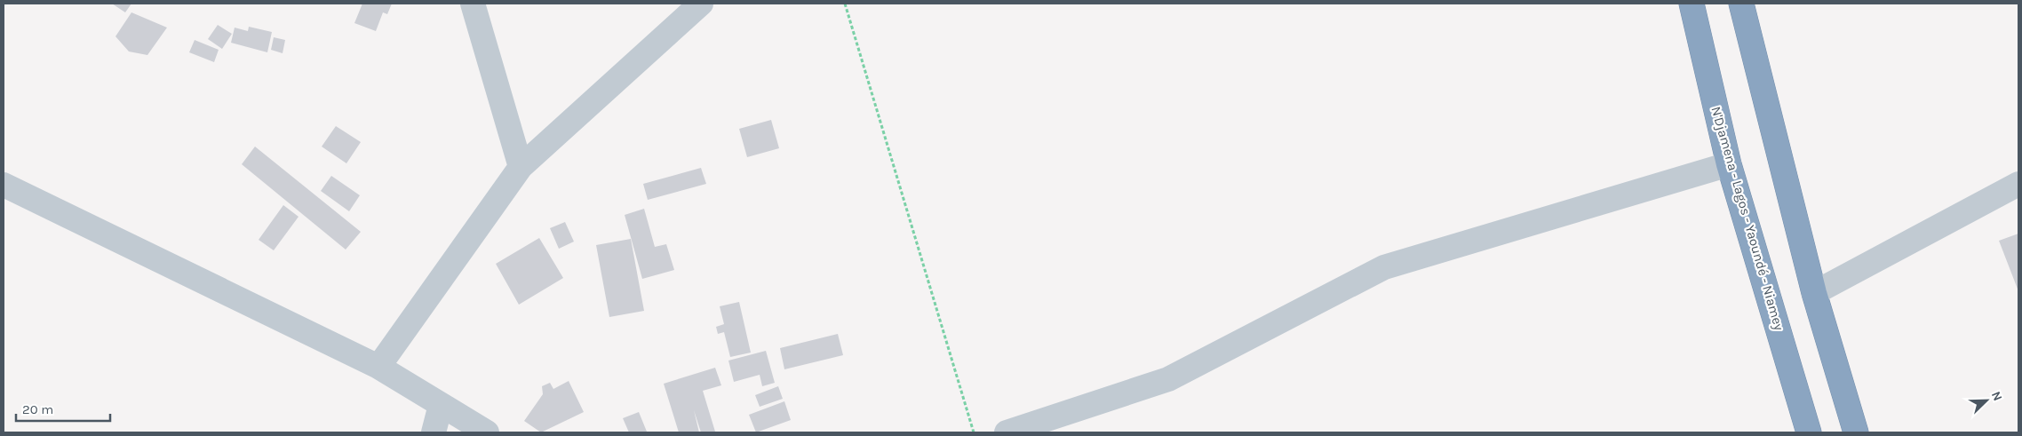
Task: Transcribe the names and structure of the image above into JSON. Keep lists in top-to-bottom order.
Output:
{
  "streets": {
    "highway": ["N'Djamena - Lagos - Yaoundé - Niamey"]
  },
  "scale_bar": "20 m",
  "north": "top right"
}
